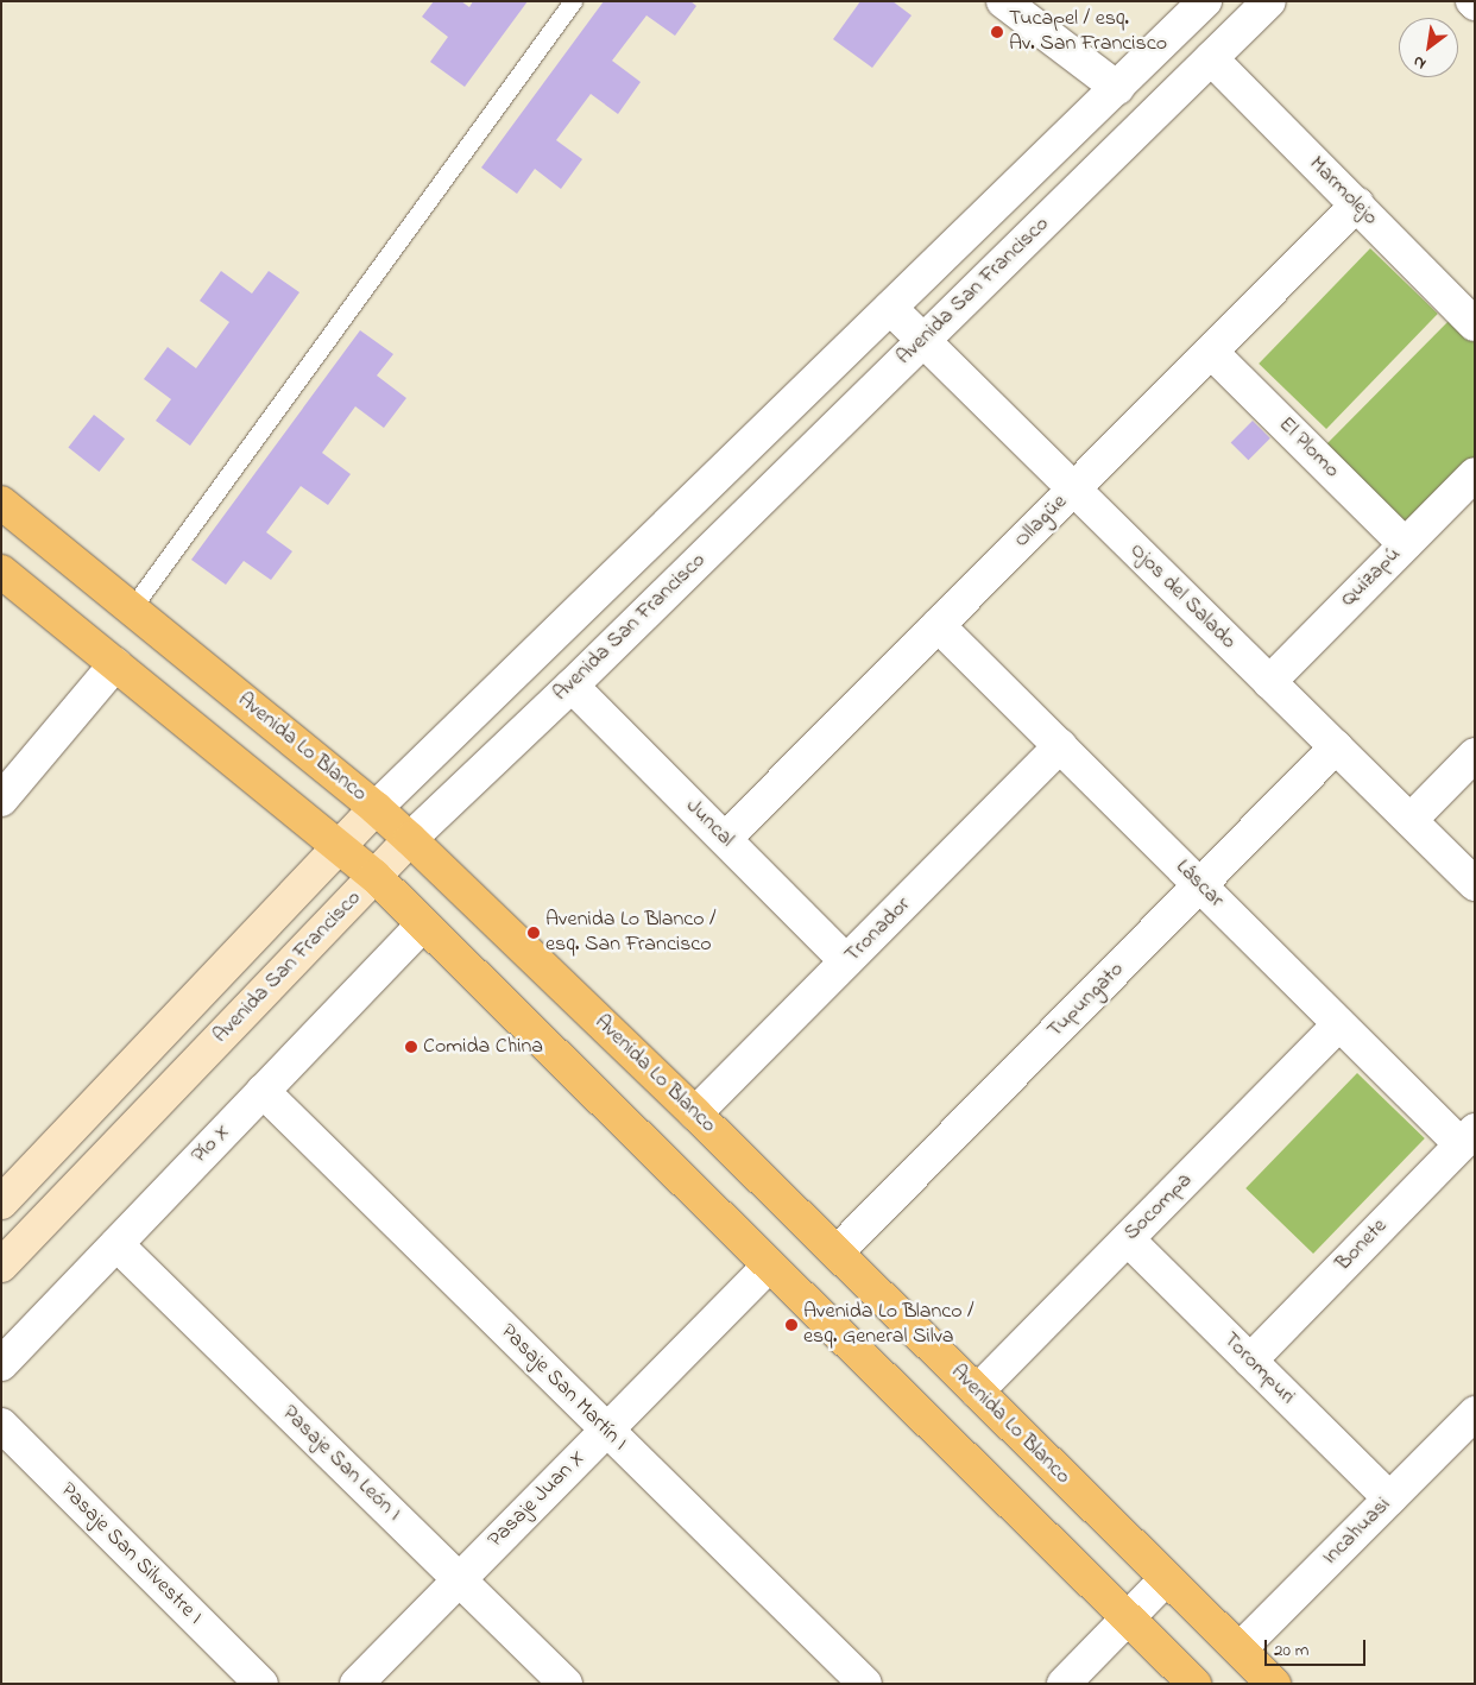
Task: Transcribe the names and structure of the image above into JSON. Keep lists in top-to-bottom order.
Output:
{
  "streets": {
    "main road": ["Avenida San Francisco", "Avenida Lo Blanco"],
    "street": [
      "Marmolejo",
      "El Plomo",
      "Ollagüe",
      "Quizapú",
      "Ojos del Salado",
      "Juncal",
      "Láscar",
      "Tronador",
      "Tupungato",
      "Pío X",
      "Socompa",
      "Bonete",
      "Torompuri",
      "Pasaje San Martín I",
      "Pasaje San León I",
      "Pasaje Juan X",
      "Incahuasi",
      "Pasaje San Silvestre I"
    ]
  },
  "crossings": [
    ["Marmolejo", "Avenida San Francisco"],
    ["Marmolejo", "Ollagüe"],
    ["Avenida San Francisco", "Ojos del Salado"],
    ["Avenida San Francisco", "Avenida Lo Blanco"],
    ["Avenida San Francisco", "Juncal"],
    ["El Plomo", "Ollagüe"],
    ["El Plomo", "Quizapú"],
    ["Ollagüe", "Ojos del Salado"],
    ["Ollagüe", "Juncal"],
    ["Ollagüe", "Láscar"],
    ["Quizapú", "Ojos del Salado"],
    ["Ojos del Salado", "Tupungato"],
    ["Avenida Lo Blanco", "Tronador"],
    ["Avenida Lo Blanco", "Tupungato"],
    ["Avenida Lo Blanco", "Socompa"],
    ["Avenida Lo Blanco", "Incahuasi"],
    ["Juncal", "Tronador"],
    ["Láscar", "Tronador"],
    ["Láscar", "Tupungato"],
    ["Láscar", "Socompa"],
    ["Láscar", "Bonete"],
    ["Pío X", "Pasaje San Martín I"],
    ["Pío X", "Pasaje San León I"],
    ["Socompa", "Torompuri"],
    ["Bonete", "Torompuri"],
    ["Torompuri", "Incahuasi"],
    ["Pasaje San Martín I", "Pasaje Juan X"],
    ["Pasaje San León I", "Pasaje Juan X"]
  ],
  "places": [
    "Tucapel / esq. Av. San Francisco",
    "Avenida Lo Blanco / esq. San Francisco",
    "Comida China",
    "Avenida Lo Blanco / esq. General Silva"
  ],
  "scale_bar": "20 m",
  "north": "bottom left"
}
